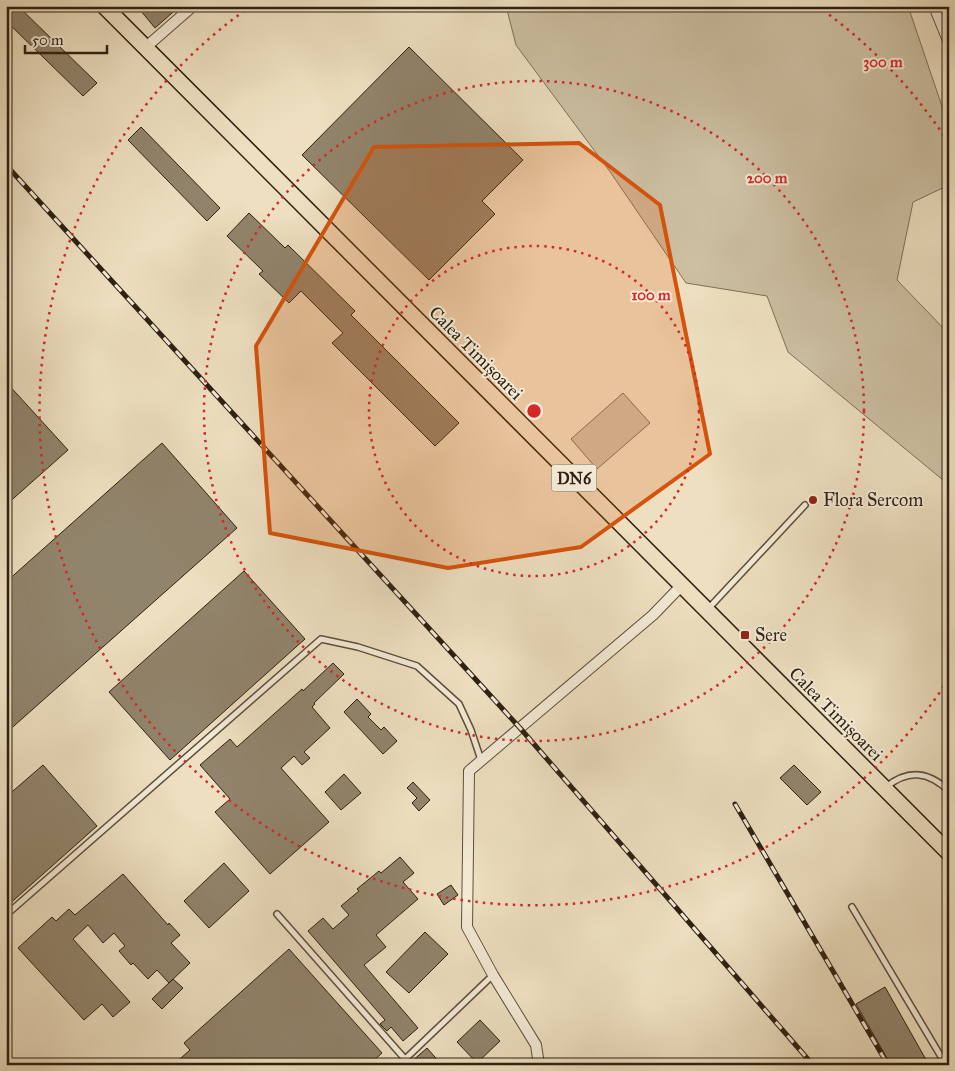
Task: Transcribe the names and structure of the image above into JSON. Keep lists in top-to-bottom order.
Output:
{
  "streets": {
    "main road": ["Calea Timișoarei", "DN6"]
  },
  "places": {
    "other": ["Flora Sercom"],
    "transit": ["Sere"]
  },
  "scale_bar": "50 m",
  "rings": ["300 m", "200 m", "100 m"]
}
